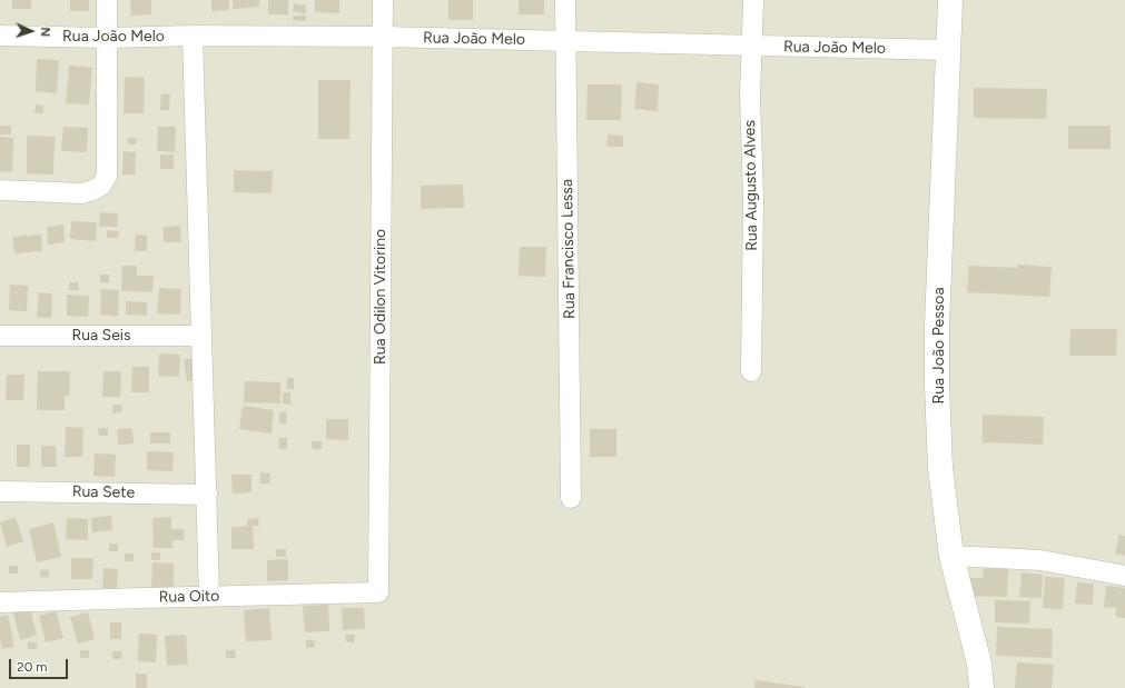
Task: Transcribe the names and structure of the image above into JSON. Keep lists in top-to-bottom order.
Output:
{
  "streets": {
    "street": [
      "Rua João Melo",
      "Rua Augusto Alves",
      "Rua Francisco Lessa",
      "Rua Odilon Vitorino",
      "Rua Seis",
      "Rua João Pessoa",
      "Rua Sete",
      "Rua Oito"
    ]
  },
  "crossings": [
    ["Rua João Melo", "Rua Augusto Alves"],
    ["Rua João Melo", "Rua Francisco Lessa"],
    ["Rua João Melo", "Rua Odilon Vitorino"],
    ["Rua João Melo", "Rua João Pessoa"],
    ["Rua Odilon Vitorino", "Rua Oito"]
  ],
  "scale_bar": "20 m",
  "north": "right"
}
